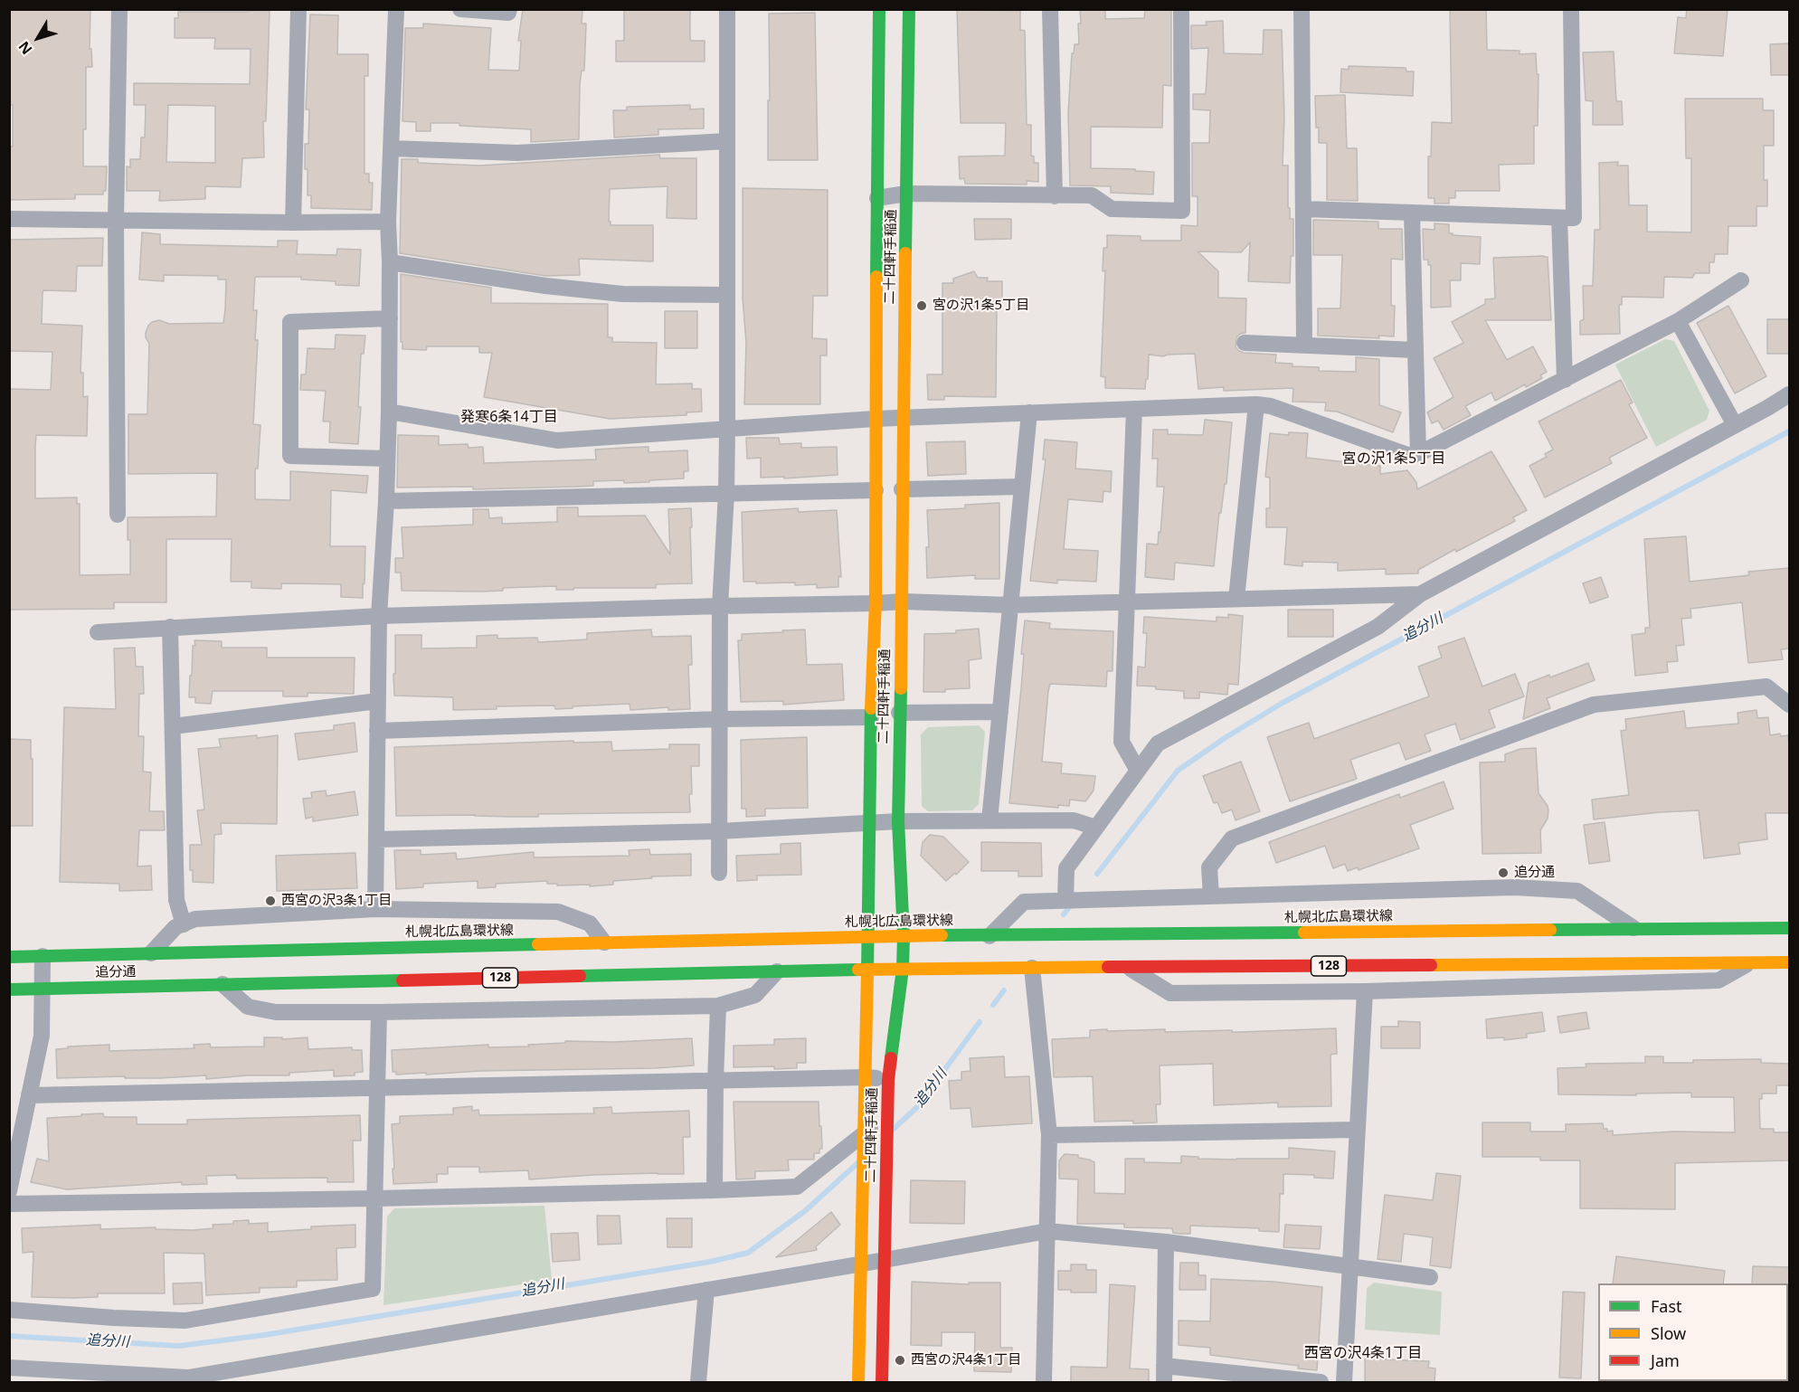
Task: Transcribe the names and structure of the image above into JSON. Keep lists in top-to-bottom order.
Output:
{
  "streets": {
    "main road": [
      "二十四軒手稲通",
      "札幌北広島環状線",
      "128",
      "追分通"
    ]
  },
  "crossings": [
    ["二十四軒手稲通", "札幌北広島環状線"],
    ["二十四軒手稲通", "128"],
    ["128", "追分通"]
  ],
  "districts": ["発寒6条14丁目", "宮の沢1条5丁目", "西宮の沢4条1丁目"],
  "water": ["追分川"],
  "places": [
    "宮の沢1条5丁目",
    "追分通",
    "西宮の沢3条1丁目",
    "西宮の沢4条1丁目"
  ],
  "legend": ["Fast", "Slow", "Jam"],
  "north": "bottom left"
}
